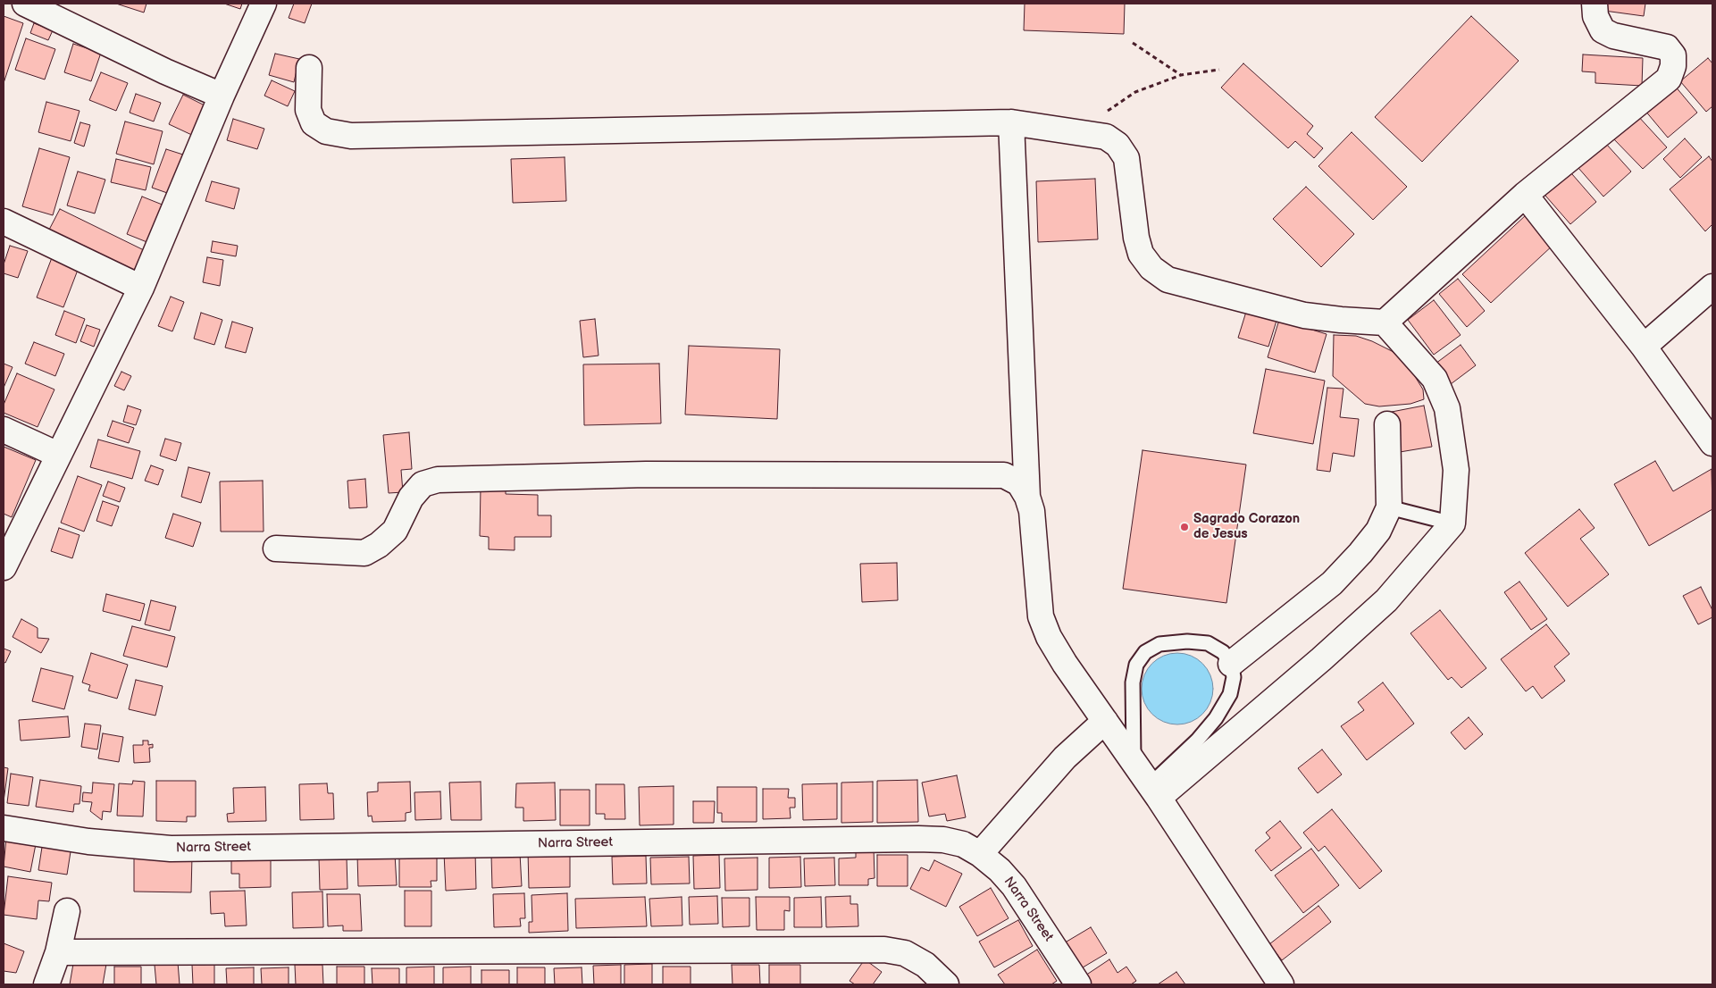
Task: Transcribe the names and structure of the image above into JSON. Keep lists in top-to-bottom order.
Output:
{
  "streets": {
    "street": ["Narra Street"]
  },
  "places": ["Sagrado Corazon de Jesus"]
}
